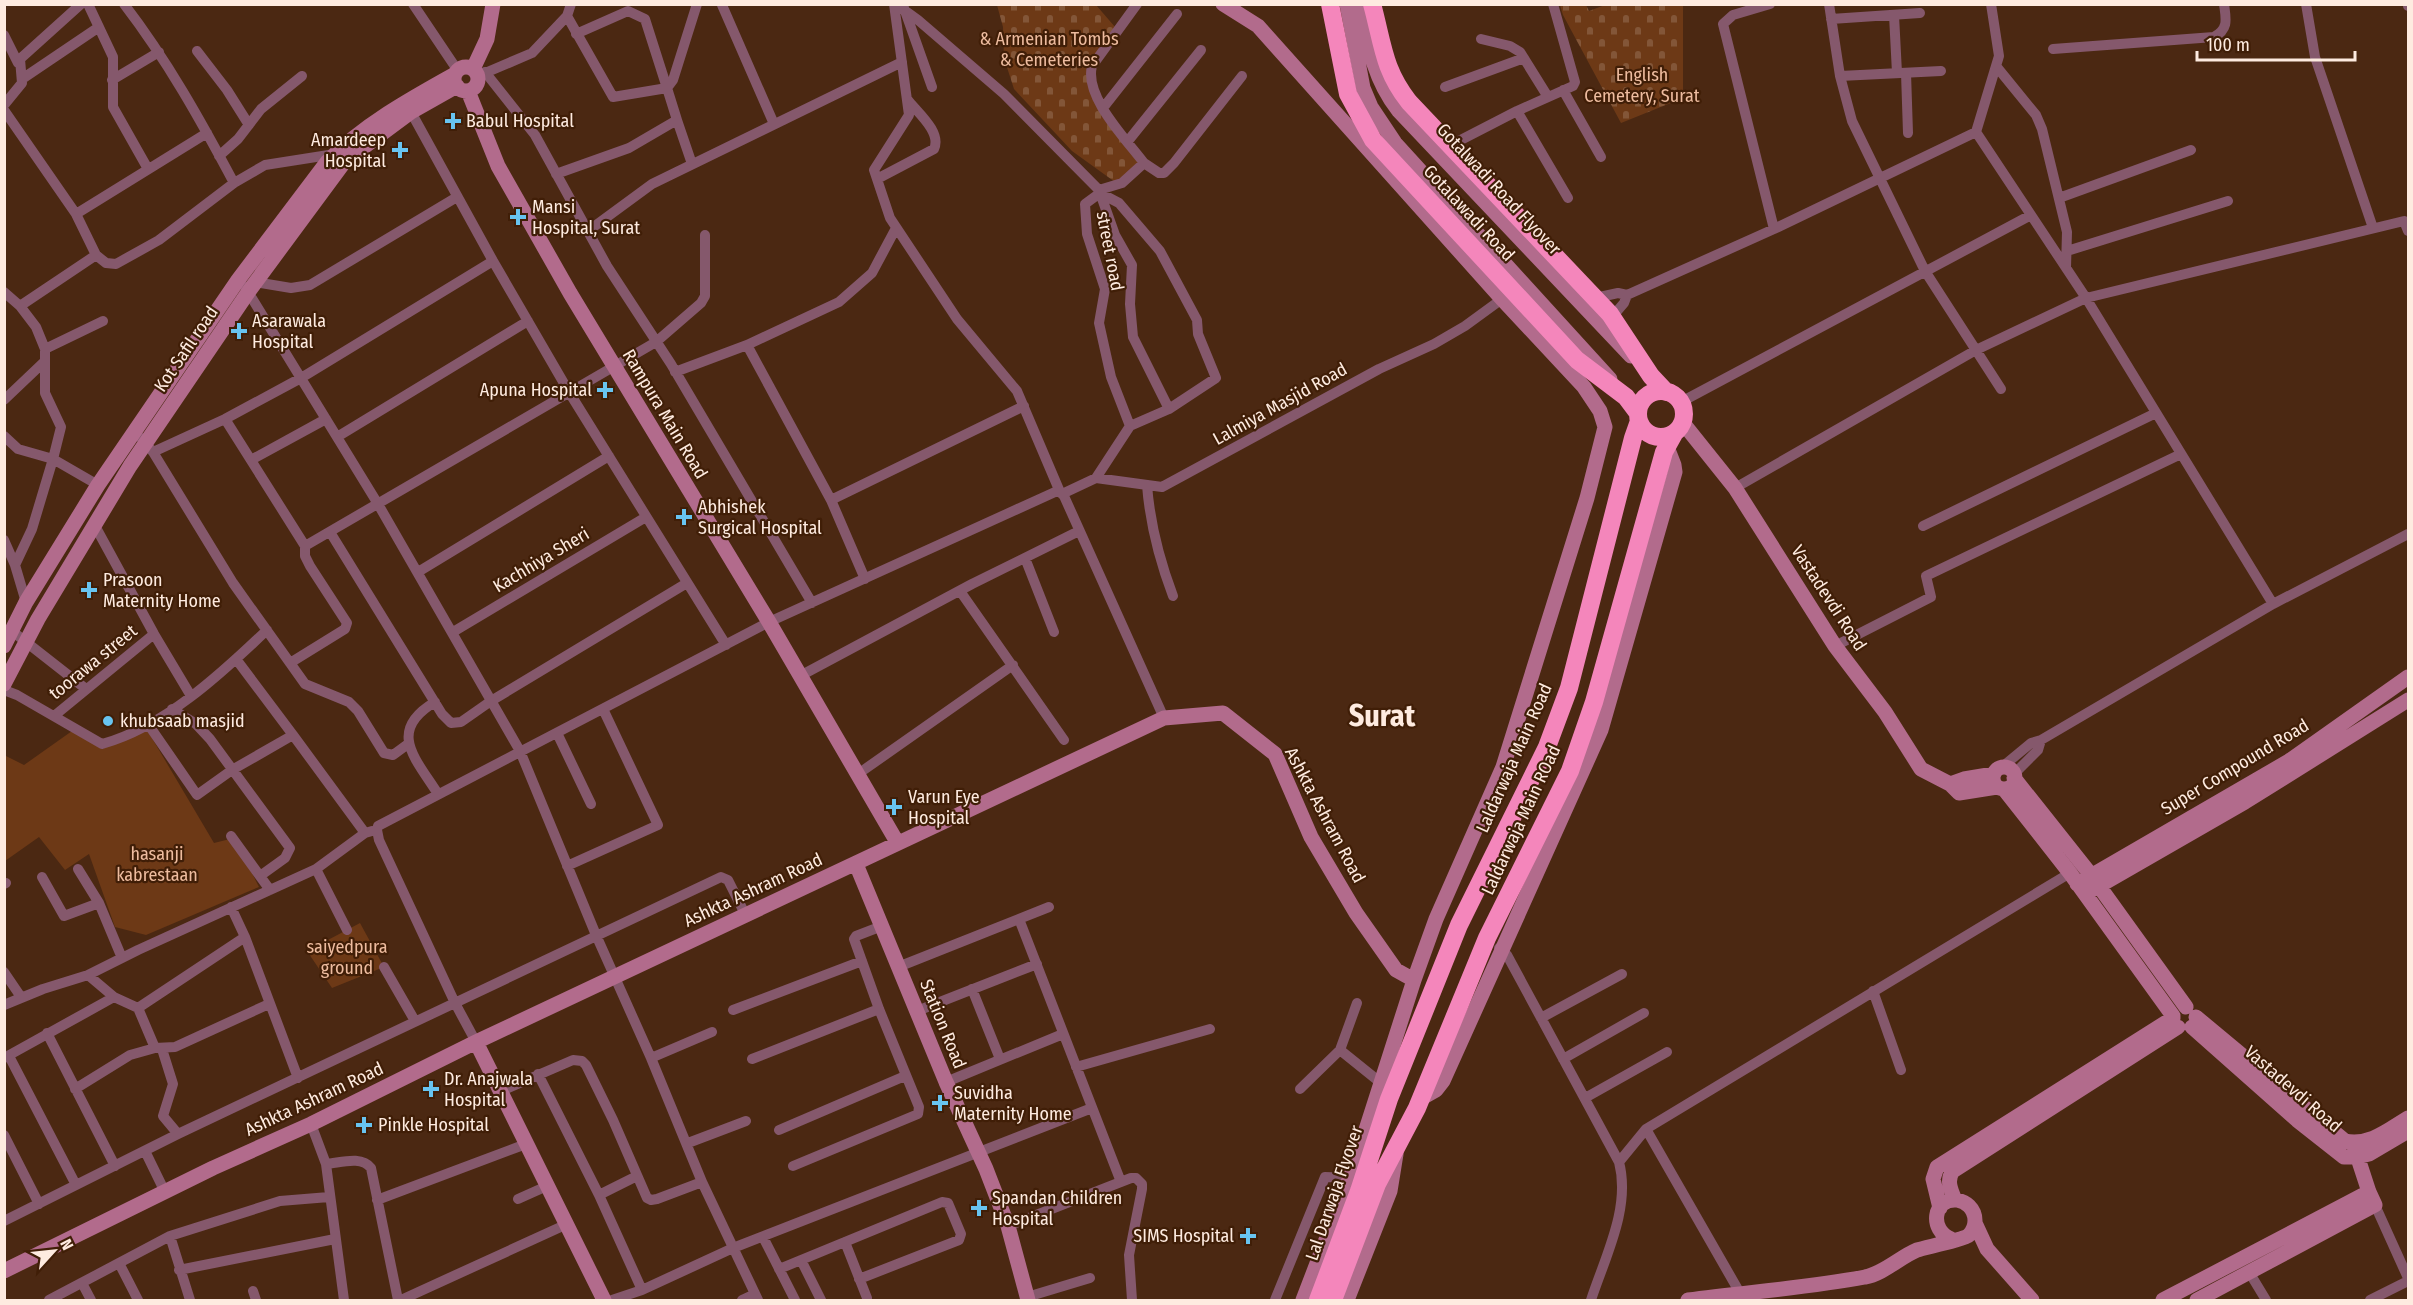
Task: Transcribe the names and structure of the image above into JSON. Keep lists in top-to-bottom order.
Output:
{
  "streets": {
    "highway": [
      "Gotalawadi Road",
      "Laldarwaja Main Road",
      "Laldarwaja Main ROad",
      "Lal Darwaja Flyover"
    ],
    "street": [
      "Gotalwadi Road Flyover",
      "street road",
      "Kot Safil road",
      "Lalmiya Masjid Road",
      "Rampura Main Road",
      "Kachhiya Sheri",
      "Vastadevdi Road",
      "toorawa street",
      "Super Compound Road",
      "Ashkta Ashram Road",
      "Station Road"
    ]
  },
  "crossings": [
    ["Gotalwadi Road Flyover", "Gotalawadi Road"],
    ["Gotalawadi Road", "Vastadevdi Road"],
    ["Gotalawadi Road", "Laldarwaja Main Road"],
    ["Gotalawadi Road", "Laldarwaja Main ROad"],
    ["Kot Safil road", "Rampura Main Road"],
    ["Rampura Main Road", "Ashkta Ashram Road"],
    ["Vastadevdi Road", "Laldarwaja Main Road"],
    ["Vastadevdi Road", "Super Compound Road"],
    ["Vastadevdi Road", "Laldarwaja Main ROad"],
    ["Laldarwaja Main Road", "Laldarwaja Main ROad"],
    ["Laldarwaja Main Road", "Lal Darwaja Flyover"],
    ["Ashkta Ashram Road", "Station Road"],
    ["Laldarwaja Main ROad", "Lal Darwaja Flyover"]
  ],
  "districts": ["Surat"],
  "parks": [
    "& Armenian Tombs & Cemeteries",
    "English Cemetery, Surat",
    "hasanji kabrestaan",
    "saiyedpura ground"
  ],
  "places": {
    "health": [
      "Babul Hospital",
      "Amardeep Hospital",
      "Mansi Hospital, Surat",
      "Asarawala Hospital",
      "Apuna Hospital",
      "Abhishek Surgical Hospital",
      "Prasoon Maternity Home",
      "Varun Eye Hospital",
      "Dr. Anajwala Hospital",
      "Suvidha Maternity Home",
      "Pinkle Hospital",
      "Spandan Children Hospital",
      "SIMS Hospital"
    ],
    "other": ["khubsaab masjid"]
  },
  "scale_bar": "100 m",
  "north": "top right"
}
